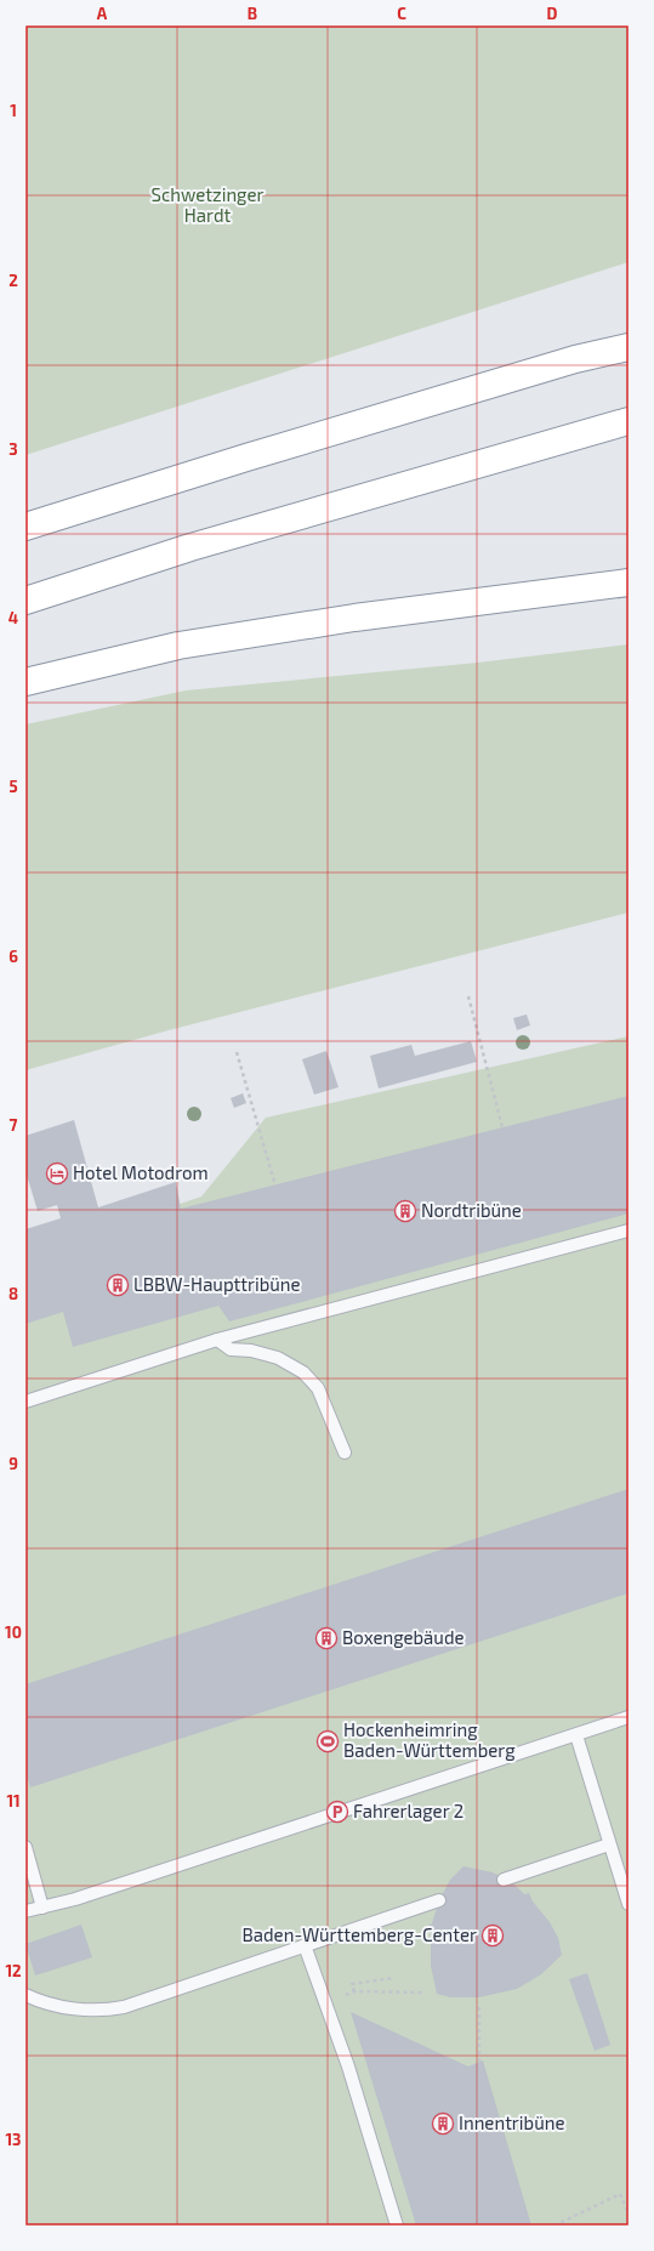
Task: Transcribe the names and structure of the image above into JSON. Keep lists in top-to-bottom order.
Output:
{
  "parks": ["Schwetzinger Hardt"],
  "places": {
    "hotel": ["Hotel Motodrom"],
    "building": [
      "Nordtribüne",
      "LBBW-Haupttribüne",
      "Boxengebäude",
      "Baden-Württemberg-Center",
      "Innentribüne"
    ],
    "sports": ["Hockenheimring Baden-Württemberg"],
    "parking": ["Fahrerlager 2"]
  },
  "grid": {
    "columns": [
      "A",
      "B",
      "C",
      "D"
    ],
    "rows": [
      "1",
      "2",
      "3",
      "4",
      "5",
      "6",
      "7",
      "8",
      "9",
      "10",
      "11",
      "12",
      "13"
    ]
  }
}
